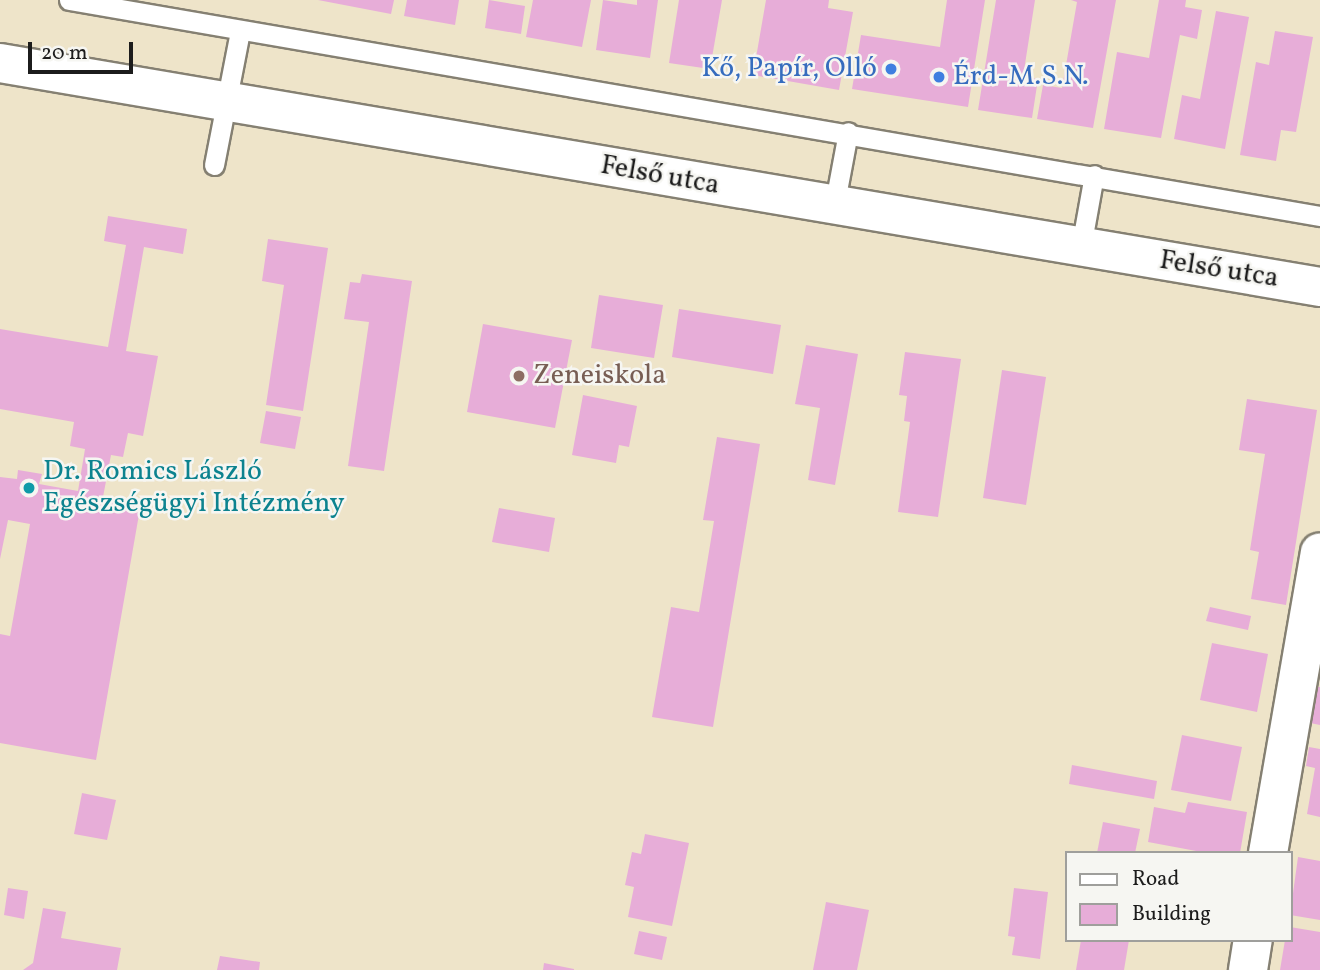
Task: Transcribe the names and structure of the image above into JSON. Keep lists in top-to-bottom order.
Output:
{
  "streets": {
    "street": ["Felső utca"]
  },
  "places": [
    "Kő, Papír, Olló",
    "Érd-M.S.N.",
    "Zeneiskola",
    "Dr. Romics László Egészségügyi Intézmény"
  ],
  "legend": ["Road", "Building"],
  "scale_bar": "20 m"
}
